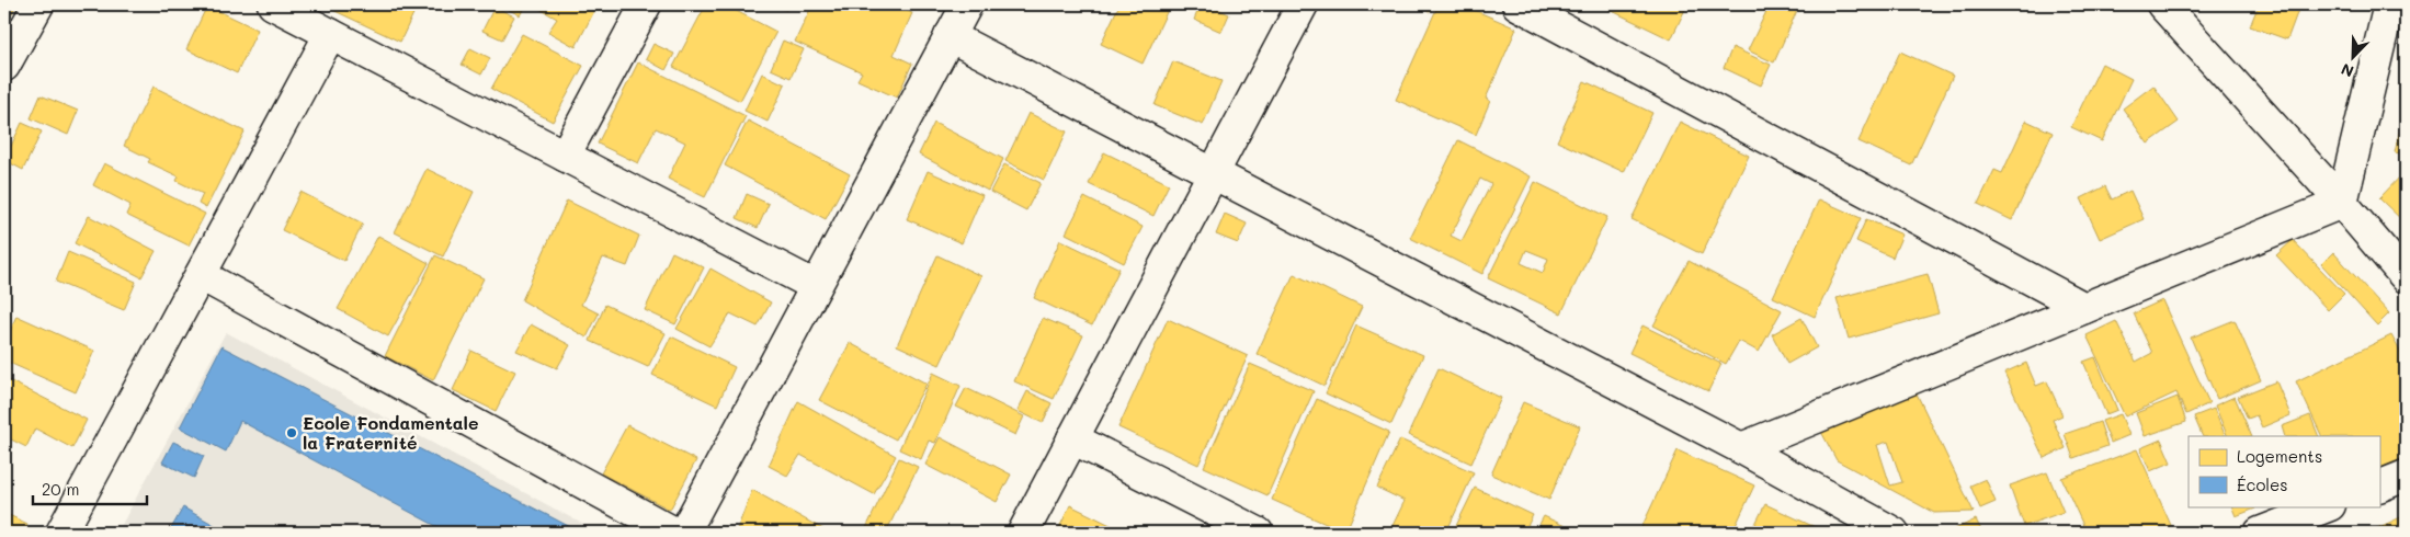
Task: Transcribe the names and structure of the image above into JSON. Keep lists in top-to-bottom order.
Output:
{
  "places": ["Ecole Fondamentale la Fraternité"],
  "legend": ["Logements", "Écoles"],
  "scale_bar": "20 m",
  "north": "bottom left"
}
